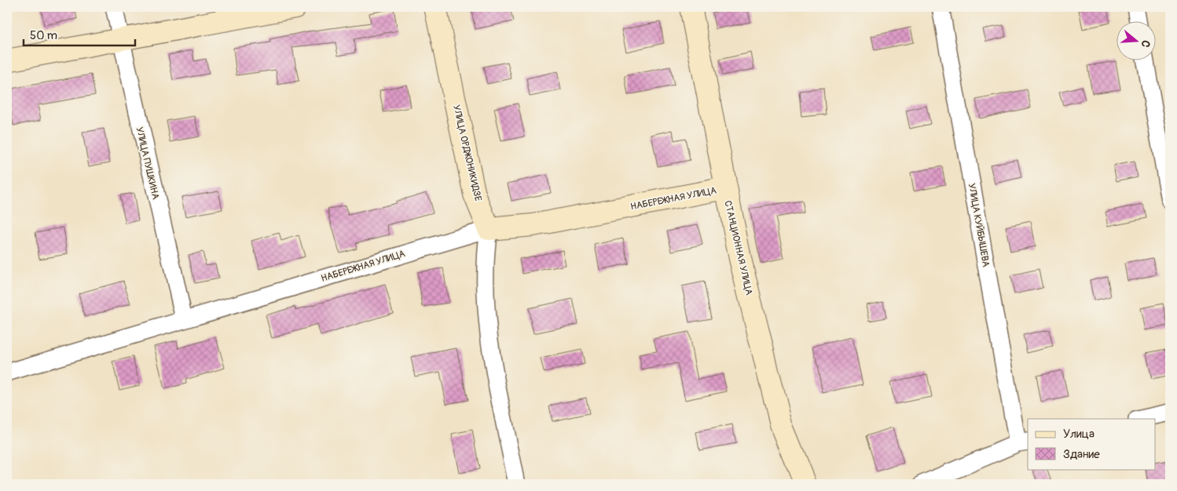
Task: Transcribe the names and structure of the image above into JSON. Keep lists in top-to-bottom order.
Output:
{
  "streets": {
    "main road": ["УЛИЦА ОРДЖОНИКИДЗЕ", "НАБЕРЕЖНАЯ УЛИЦА", "СТАНЦИОННАЯ УЛИЦА"],
    "street": ["УЛИЦА ПУШКИНА", "УЛИЦА КУЙБЫШЕВА"]
  },
  "crossings": [
    ["УЛИЦА ОРДЖОНИКИДЗЕ", "НАБЕРЕЖНАЯ УЛИЦА"],
    ["УЛИЦА ПУШКИНА", "НАБЕРЕЖНАЯ УЛИЦА"],
    ["НАБЕРЕЖНАЯ УЛИЦА", "СТАНЦИОННАЯ УЛИЦА"]
  ],
  "legend": ["Улица", "Здание"],
  "scale_bar": "50 m",
  "north": "right"
}
